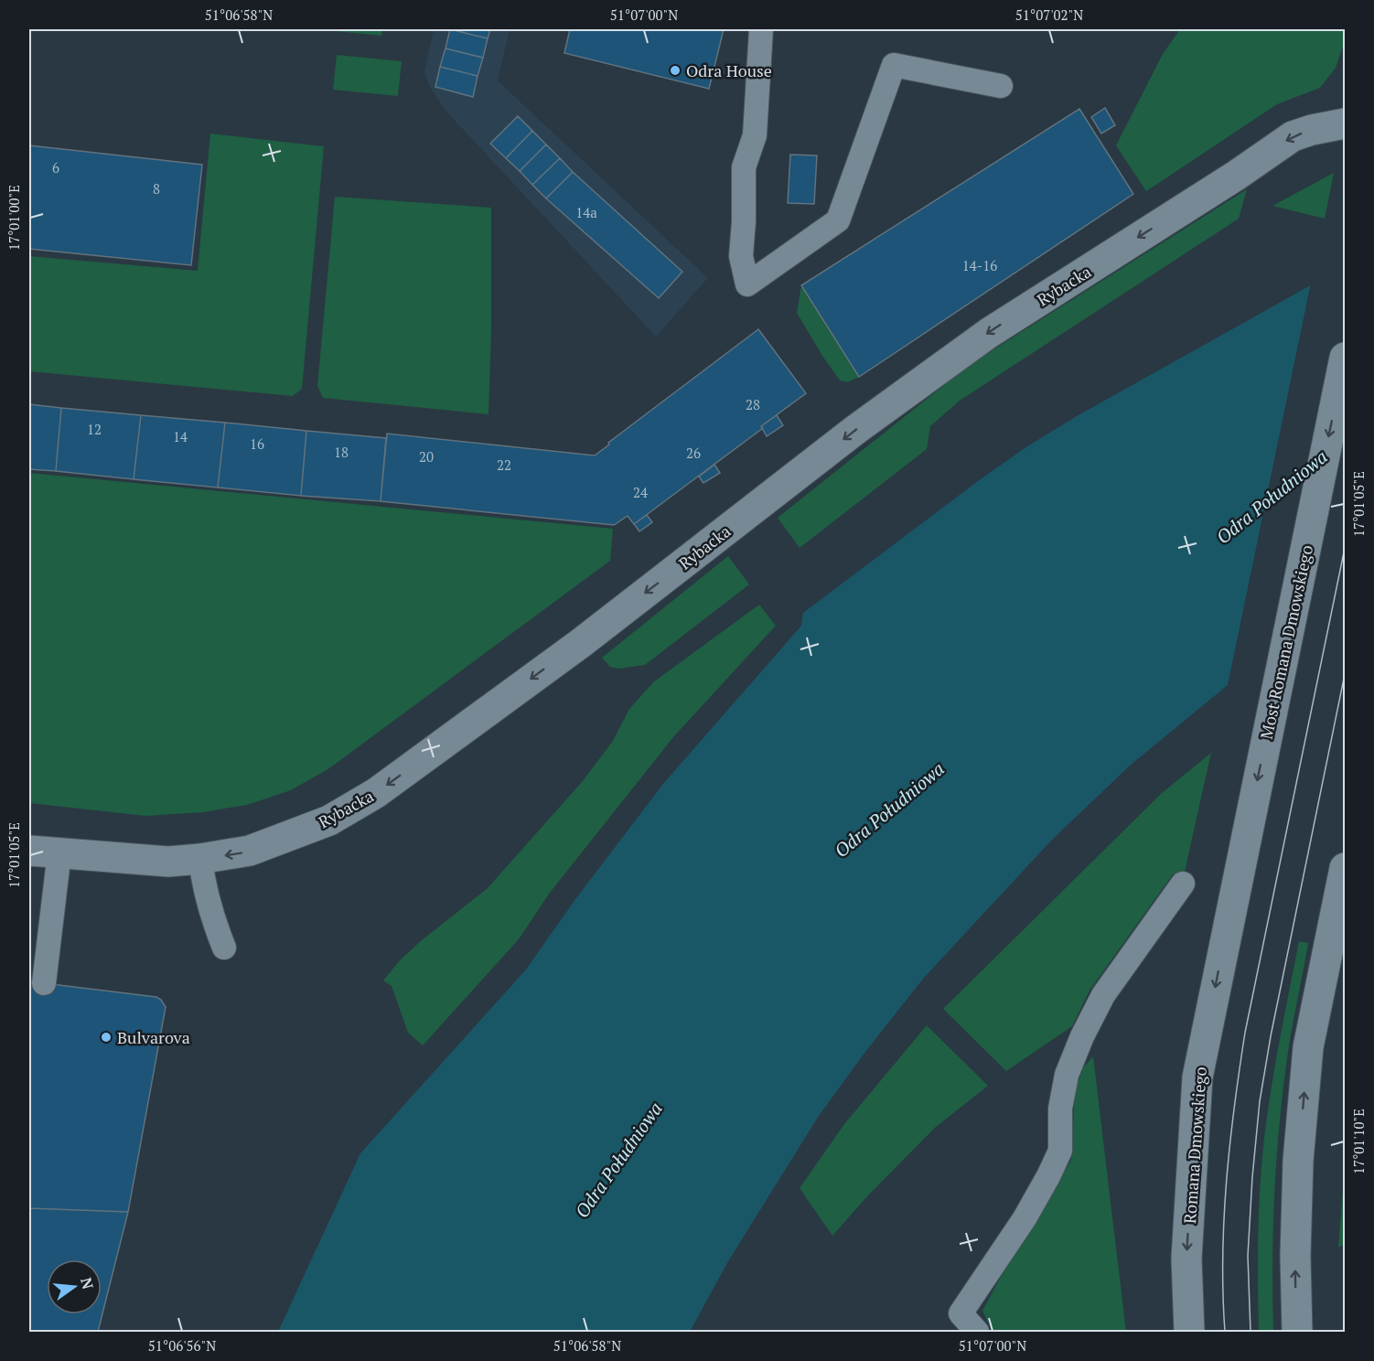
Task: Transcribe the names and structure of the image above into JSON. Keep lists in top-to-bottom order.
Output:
{
  "streets": {
    "street": ["Rybacka", "Most Romana Dmowskiego", "Romana Dmowskiego"]
  },
  "crossings": [
    ["Most Romana Dmowskiego", "Romana Dmowskiego"]
  ],
  "one_way": ["Rybacka", "Most Romana Dmowskiego"],
  "water": ["Odra Południowa"],
  "places": ["Odra House", "Bulvarova"],
  "house_numbers": [
    "6",
    "8",
    "14a",
    "14-16",
    "28",
    "12",
    "14",
    "16",
    "18",
    "26",
    "20",
    "22",
    "24"
  ],
  "north": "right",
  "coordinates": [
    "51°06'58\"N",
    "51°07'00\"N",
    "51°07'02\"N",
    "17°01'00\"E",
    "17°01'05\"E",
    "17°01'10\"E",
    "51°06'56\"N"
  ]
}
